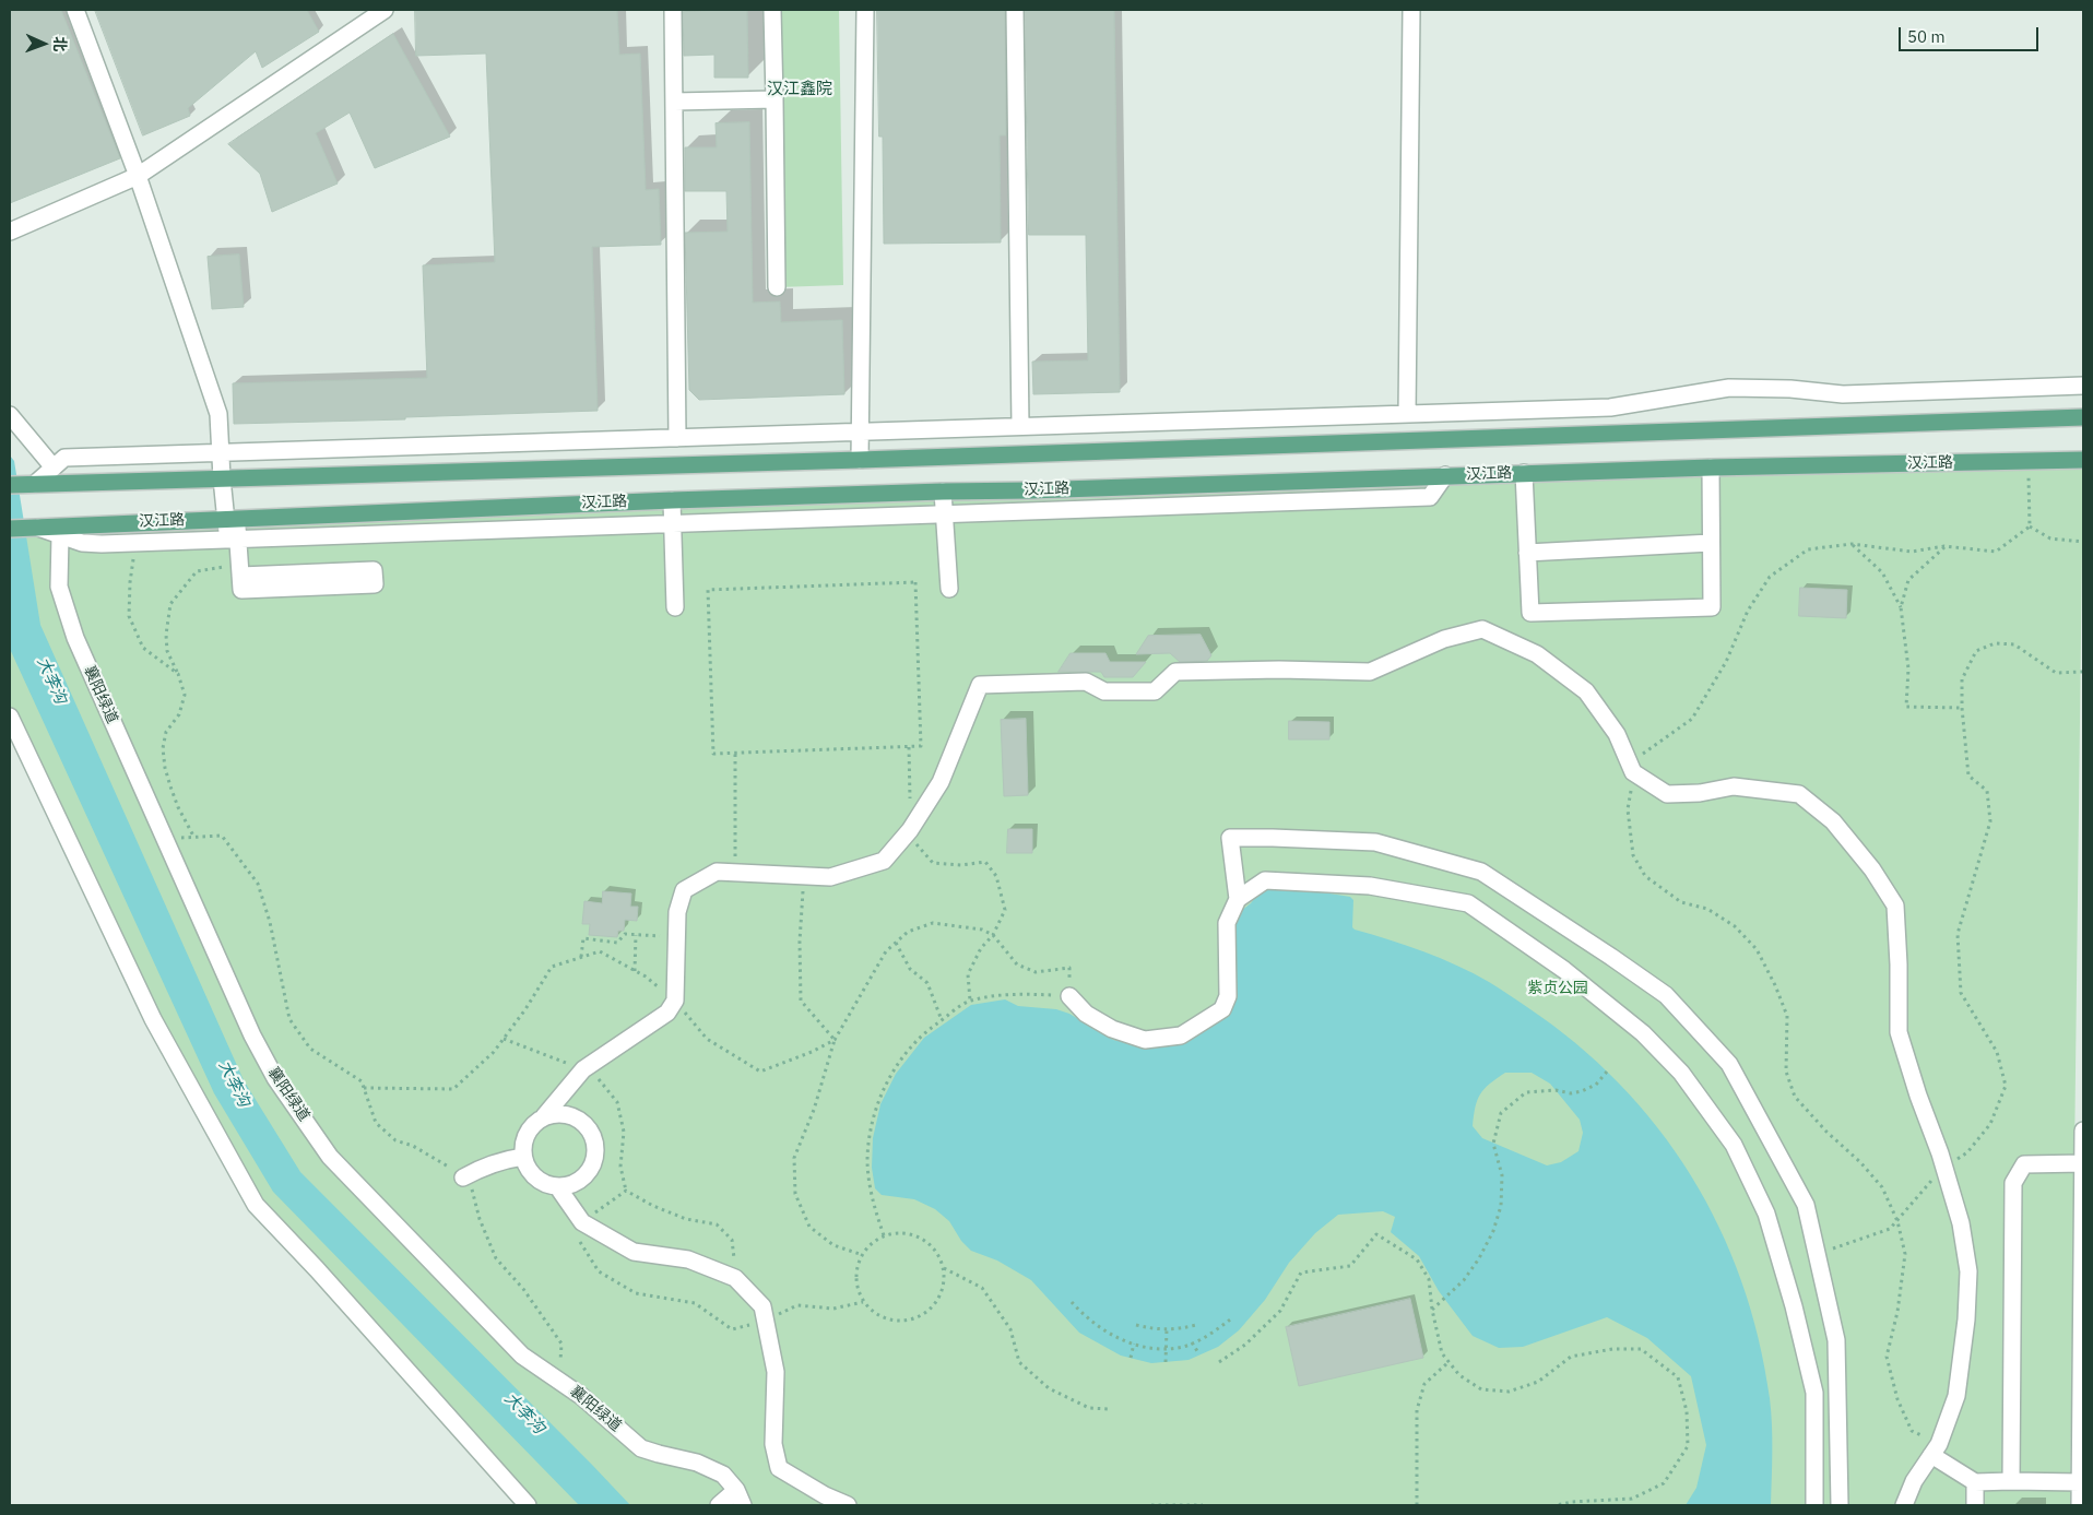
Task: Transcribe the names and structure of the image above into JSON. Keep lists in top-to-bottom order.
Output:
{
  "streets": {
    "main road": ["汉江路"],
    "street": ["襄阳绿道"]
  },
  "districts": ["汉江鑫院"],
  "water": ["大李沟"],
  "parks": ["紫贞公园"],
  "scale_bar": "50 m",
  "north": "right"
}
